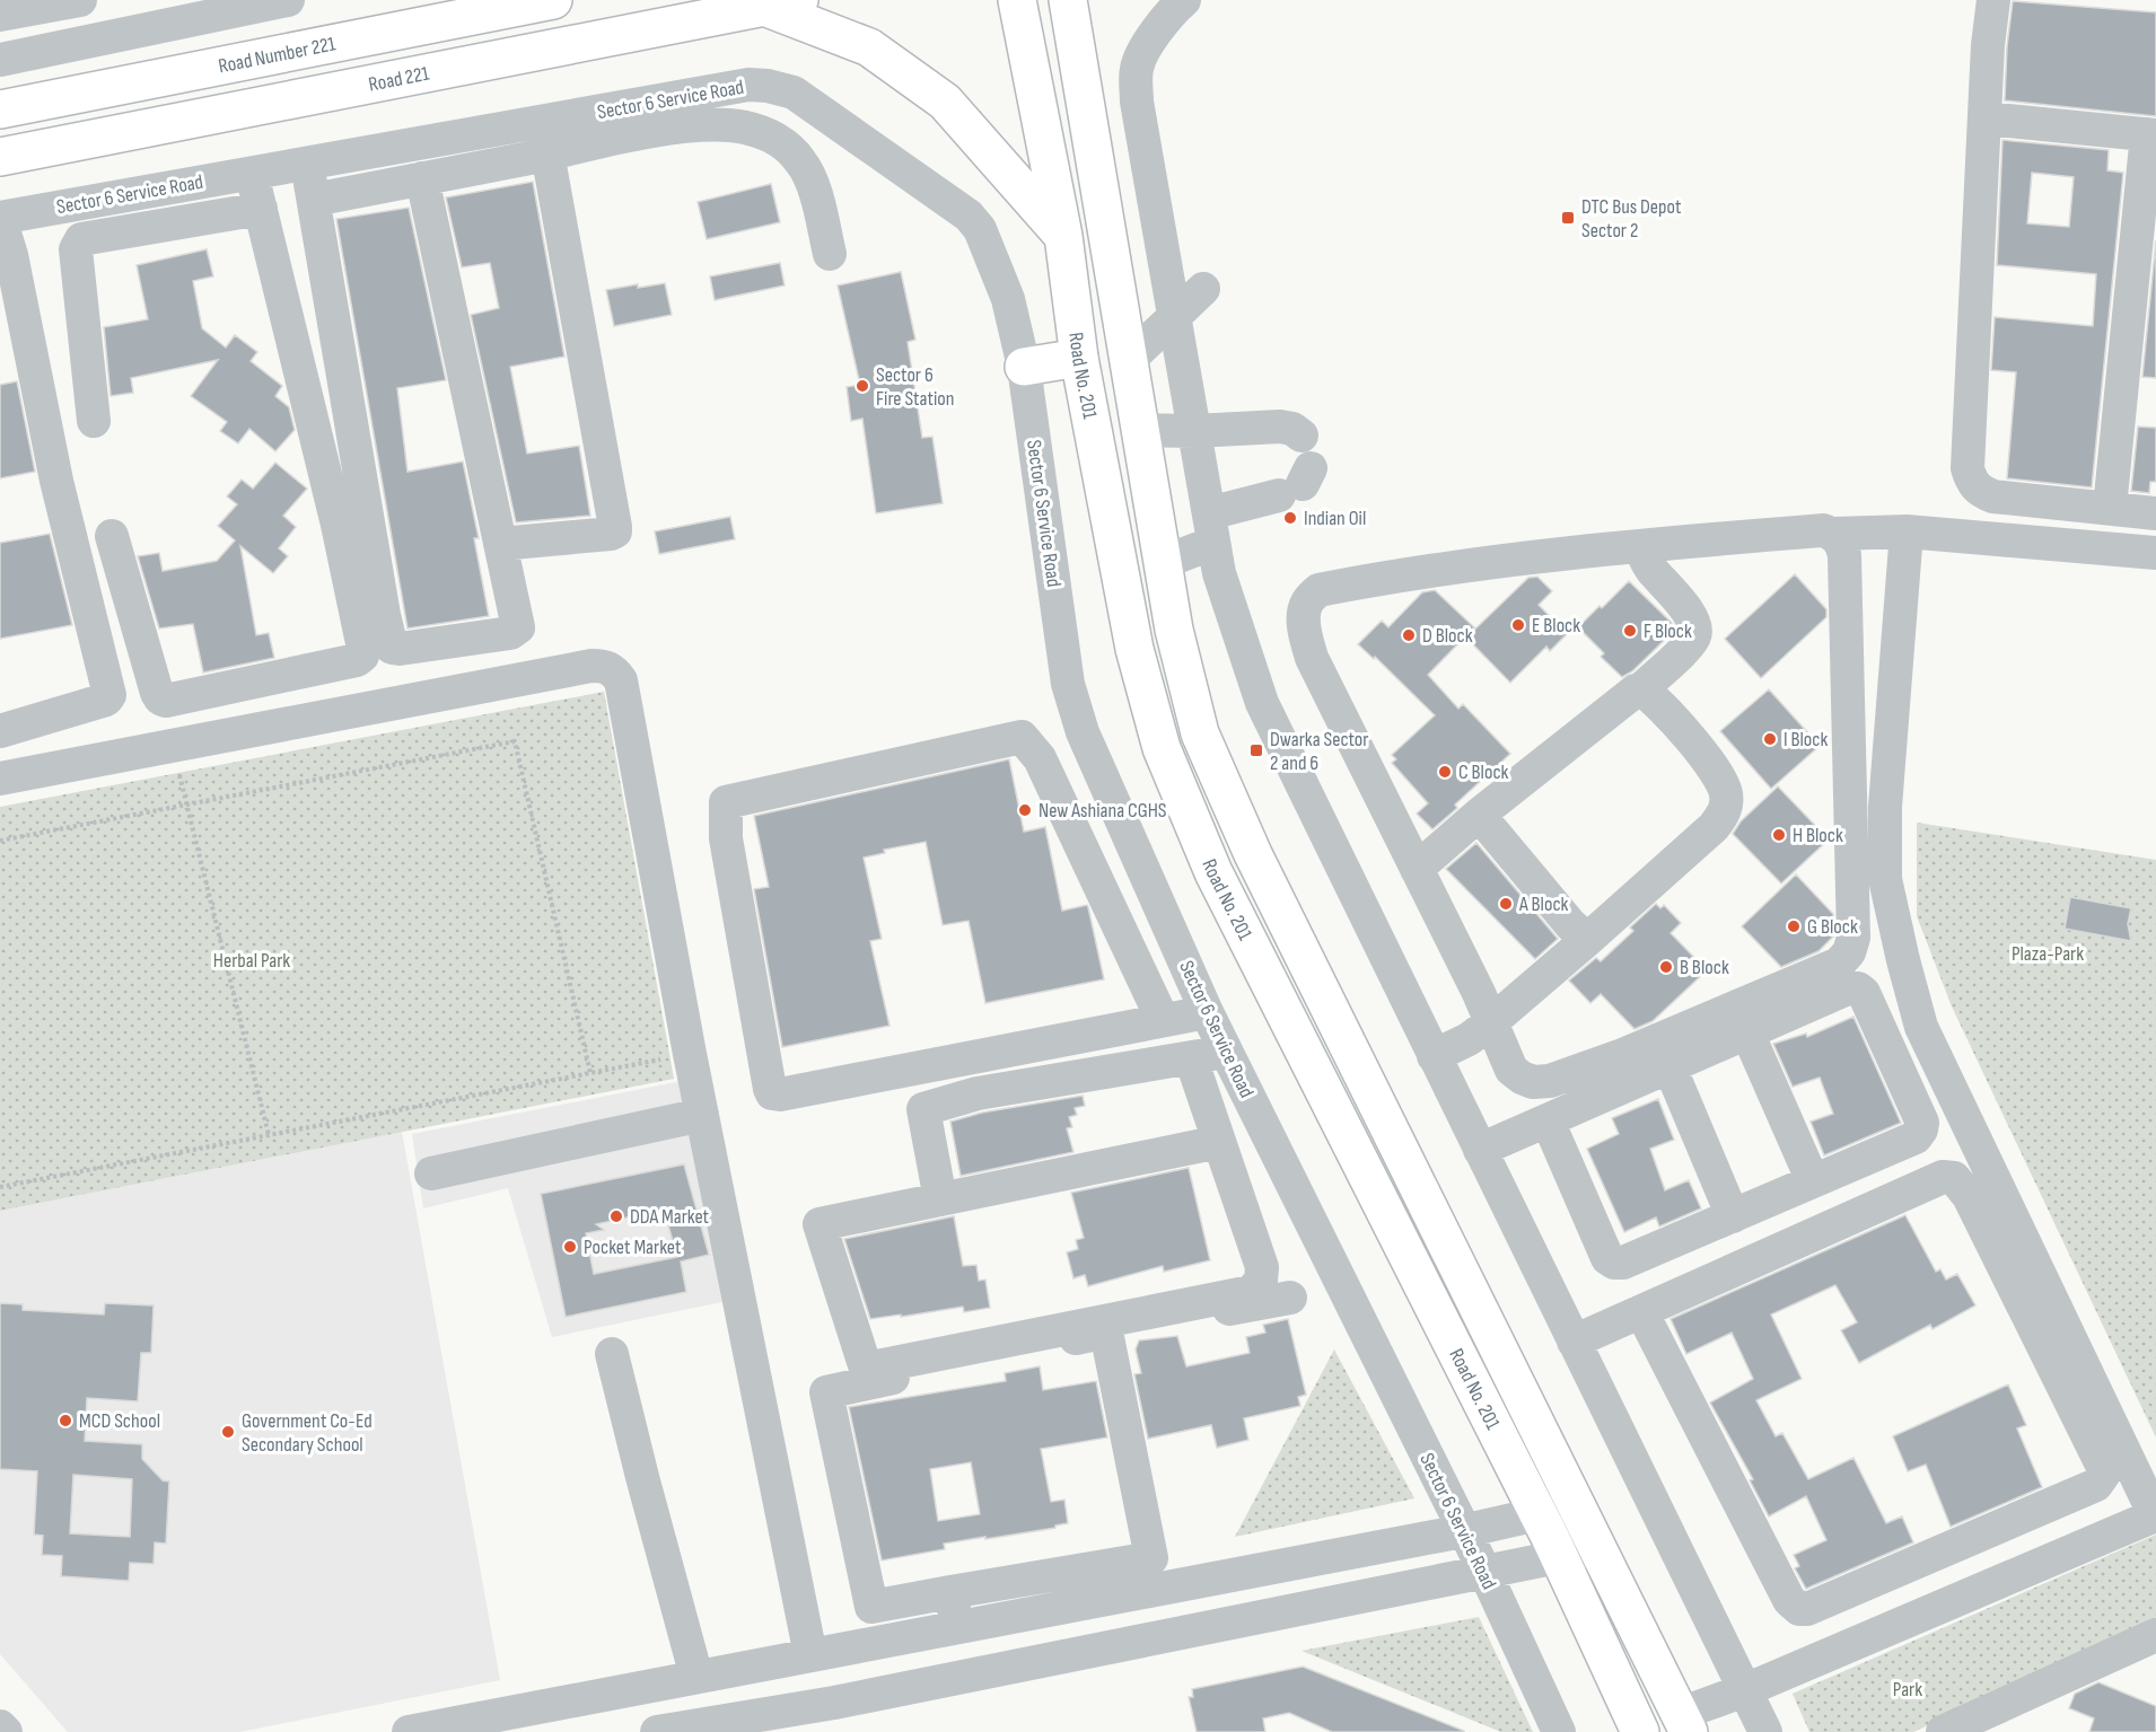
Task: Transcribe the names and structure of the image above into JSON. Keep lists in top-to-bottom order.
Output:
{
  "streets": {
    "main road": ["Road Number 221", "Road 221", "Road No. 201"],
    "street": ["Sector 6 Service Road"]
  },
  "parks": ["Plaza-Park", "Herbal Park", "Park"],
  "places": {
    "transit": ["DTC Bus Depot Sector 2", "Dwarka Sector 2 and 6"],
    "other": [
      "Sector 6 Fire Station",
      "Indian Oil",
      "E Block",
      "F Block",
      "D Block",
      "I Block",
      "C Block",
      "New Ashiana CGHS",
      "H Block",
      "A Block",
      "G Block",
      "B Block",
      "DDA Market",
      "Pocket Market",
      "MCD School",
      "Government Co-Ed Secondary School"
    ]
  }
}
